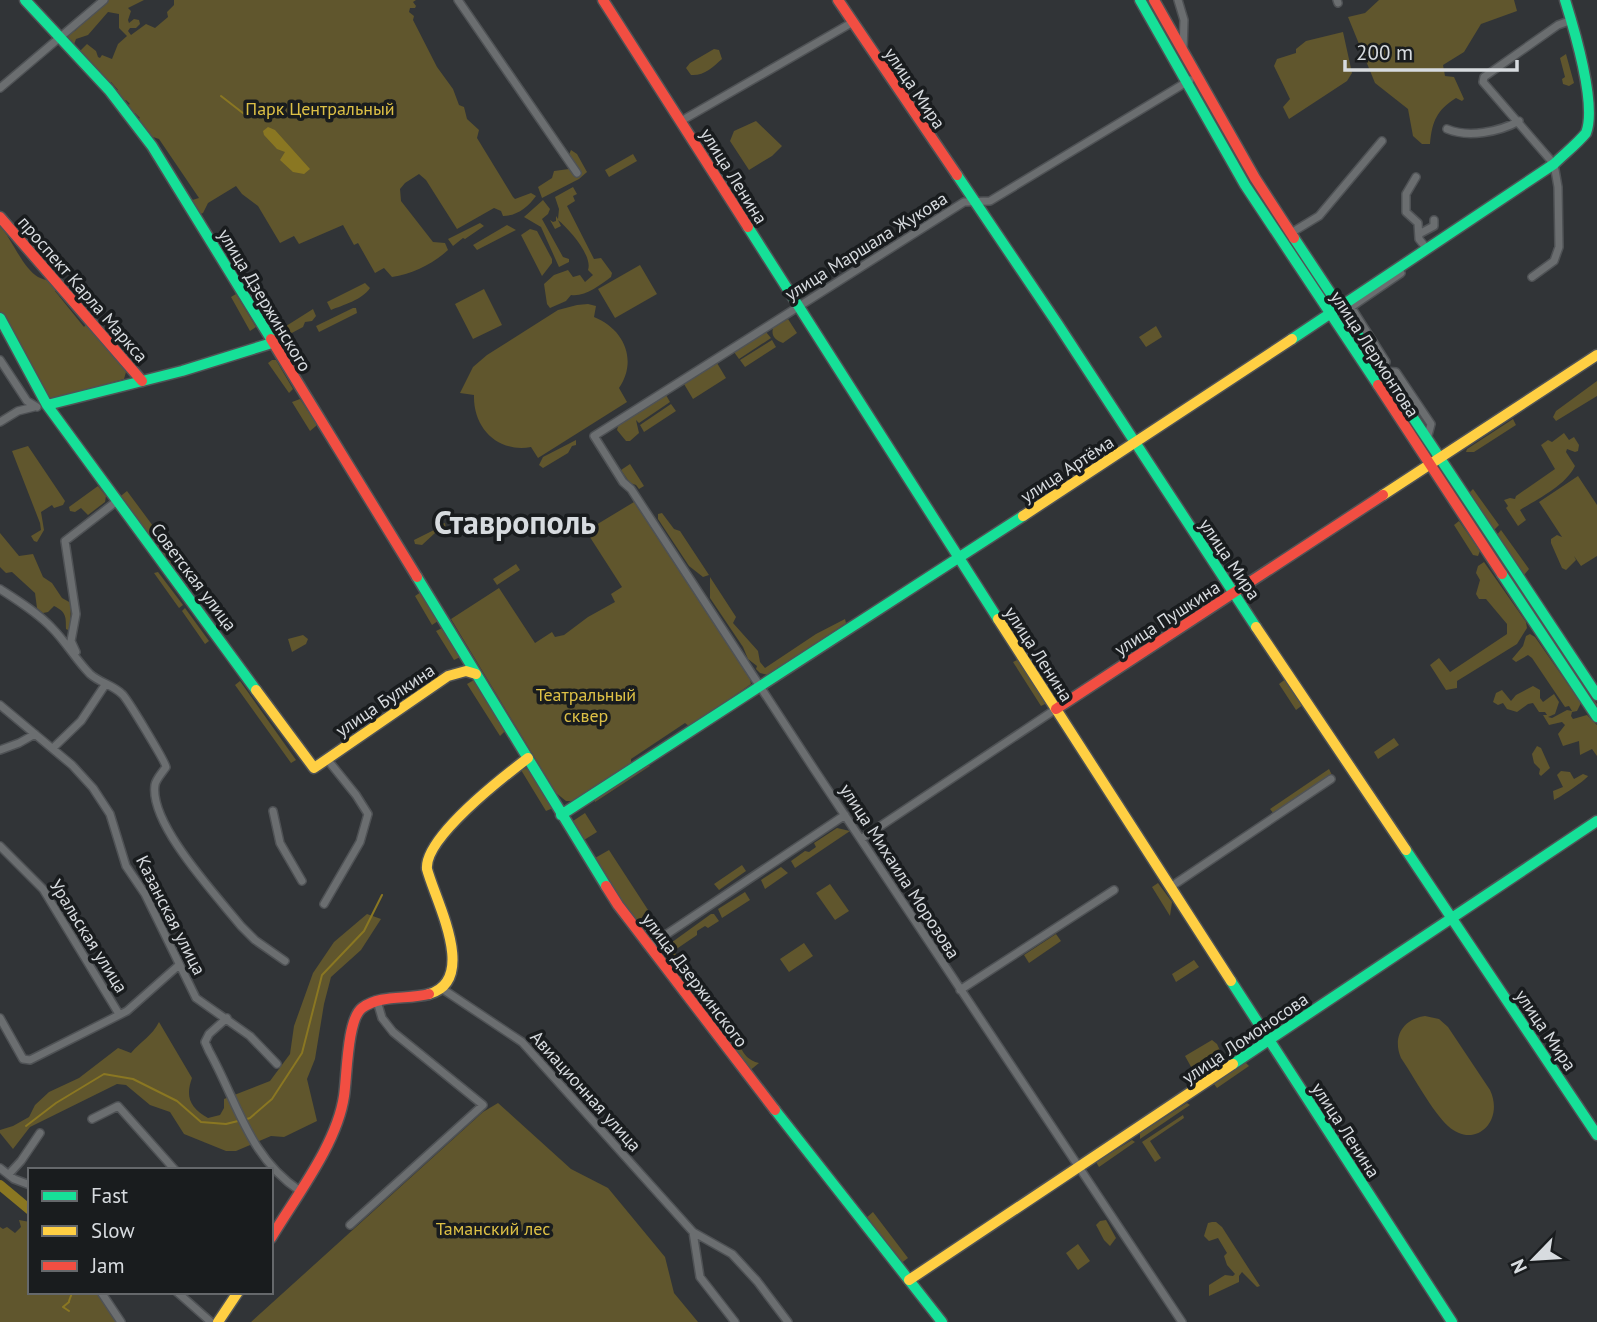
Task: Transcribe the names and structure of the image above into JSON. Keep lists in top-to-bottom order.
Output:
{
  "streets": {
    "main road": [
      "улица Мира",
      "улица Ленина",
      "проспект Карла Маркса",
      "улица Дзержинского",
      "улица Лермонтова",
      "улица Артёма",
      "Советская улица",
      "улица Пушкина",
      "улица Булкина",
      "улица Ломоносова"
    ],
    "street": [
      "улица Маршала Жукова",
      "улица Михаила Морозова",
      "Казанская улица",
      "Уральская улица",
      "Авиационная улица"
    ]
  },
  "crossings": [
    ["улица Мира", "улица Маршала Жукова"],
    ["улица Мира", "улица Артёма"],
    ["улица Мира", "улица Пушкина"],
    ["улица Мира", "улица Ломоносова"],
    ["улица Ленина", "улица Маршала Жукова"],
    ["улица Ленина", "улица Артёма"],
    ["улица Ленина", "улица Пушкина"],
    ["улица Ленина", "улица Ломоносова"],
    ["улица Маршала Жукова", "улица Лермонтова"],
    ["улица Маршала Жукова", "улица Михаила Морозова"],
    ["улица Дзержинского", "улица Артёма"],
    ["улица Дзержинского", "улица Булкина"],
    ["улица Дзержинского", "улица Ломоносова"],
    ["улица Лермонтова", "улица Артёма"],
    ["улица Лермонтова", "улица Пушкина"],
    ["улица Артёма", "улица Михаила Морозова"],
    ["Советская улица", "улица Булкина"],
    ["улица Пушкина", "улица Михаила Морозова"],
    ["улица Михаила Морозова", "улица Ломоносова"]
  ],
  "districts": ["Ставрополь"],
  "parks": ["Парк Центральный", "Театральный сквер", "Таманский лес"],
  "legend": ["Fast", "Slow", "Jam"],
  "scale_bar": "200 m",
  "north": "bottom left"
}
